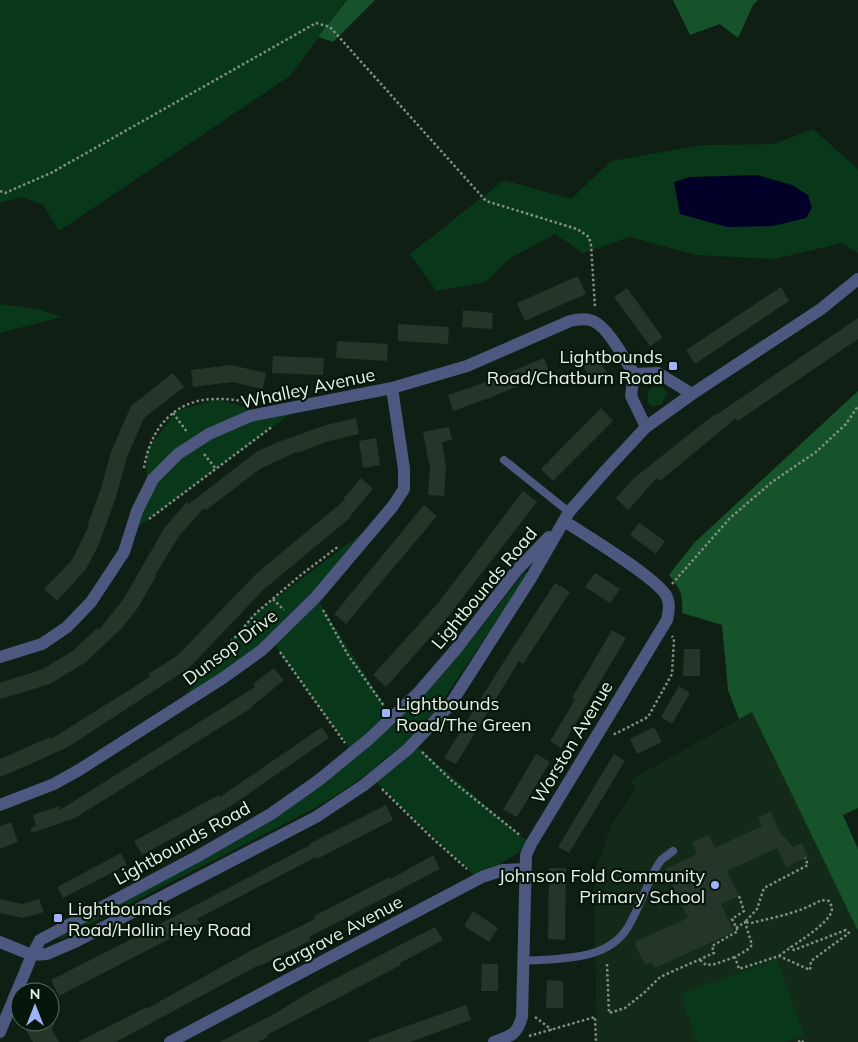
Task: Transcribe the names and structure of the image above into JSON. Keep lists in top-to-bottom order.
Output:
{
  "streets": {
    "street": [
      "Whalley Avenue",
      "Lightbounds Road",
      "Dunsop Drive",
      "Worston Avenue",
      "Gargrave Avenue"
    ]
  },
  "crossings": [
    ["Whalley Avenue", "Dunsop Drive"],
    ["Worston Avenue", "Gargrave Avenue"]
  ],
  "places": {
    "transit": ["Lightbounds Road/Chatburn Road", "Lightbounds Road/The Green", "Lightbounds Road/Hollin Hey Road"],
    "other": ["Johnson Fold Community Primary School"]
  },
  "north": "top"
}
